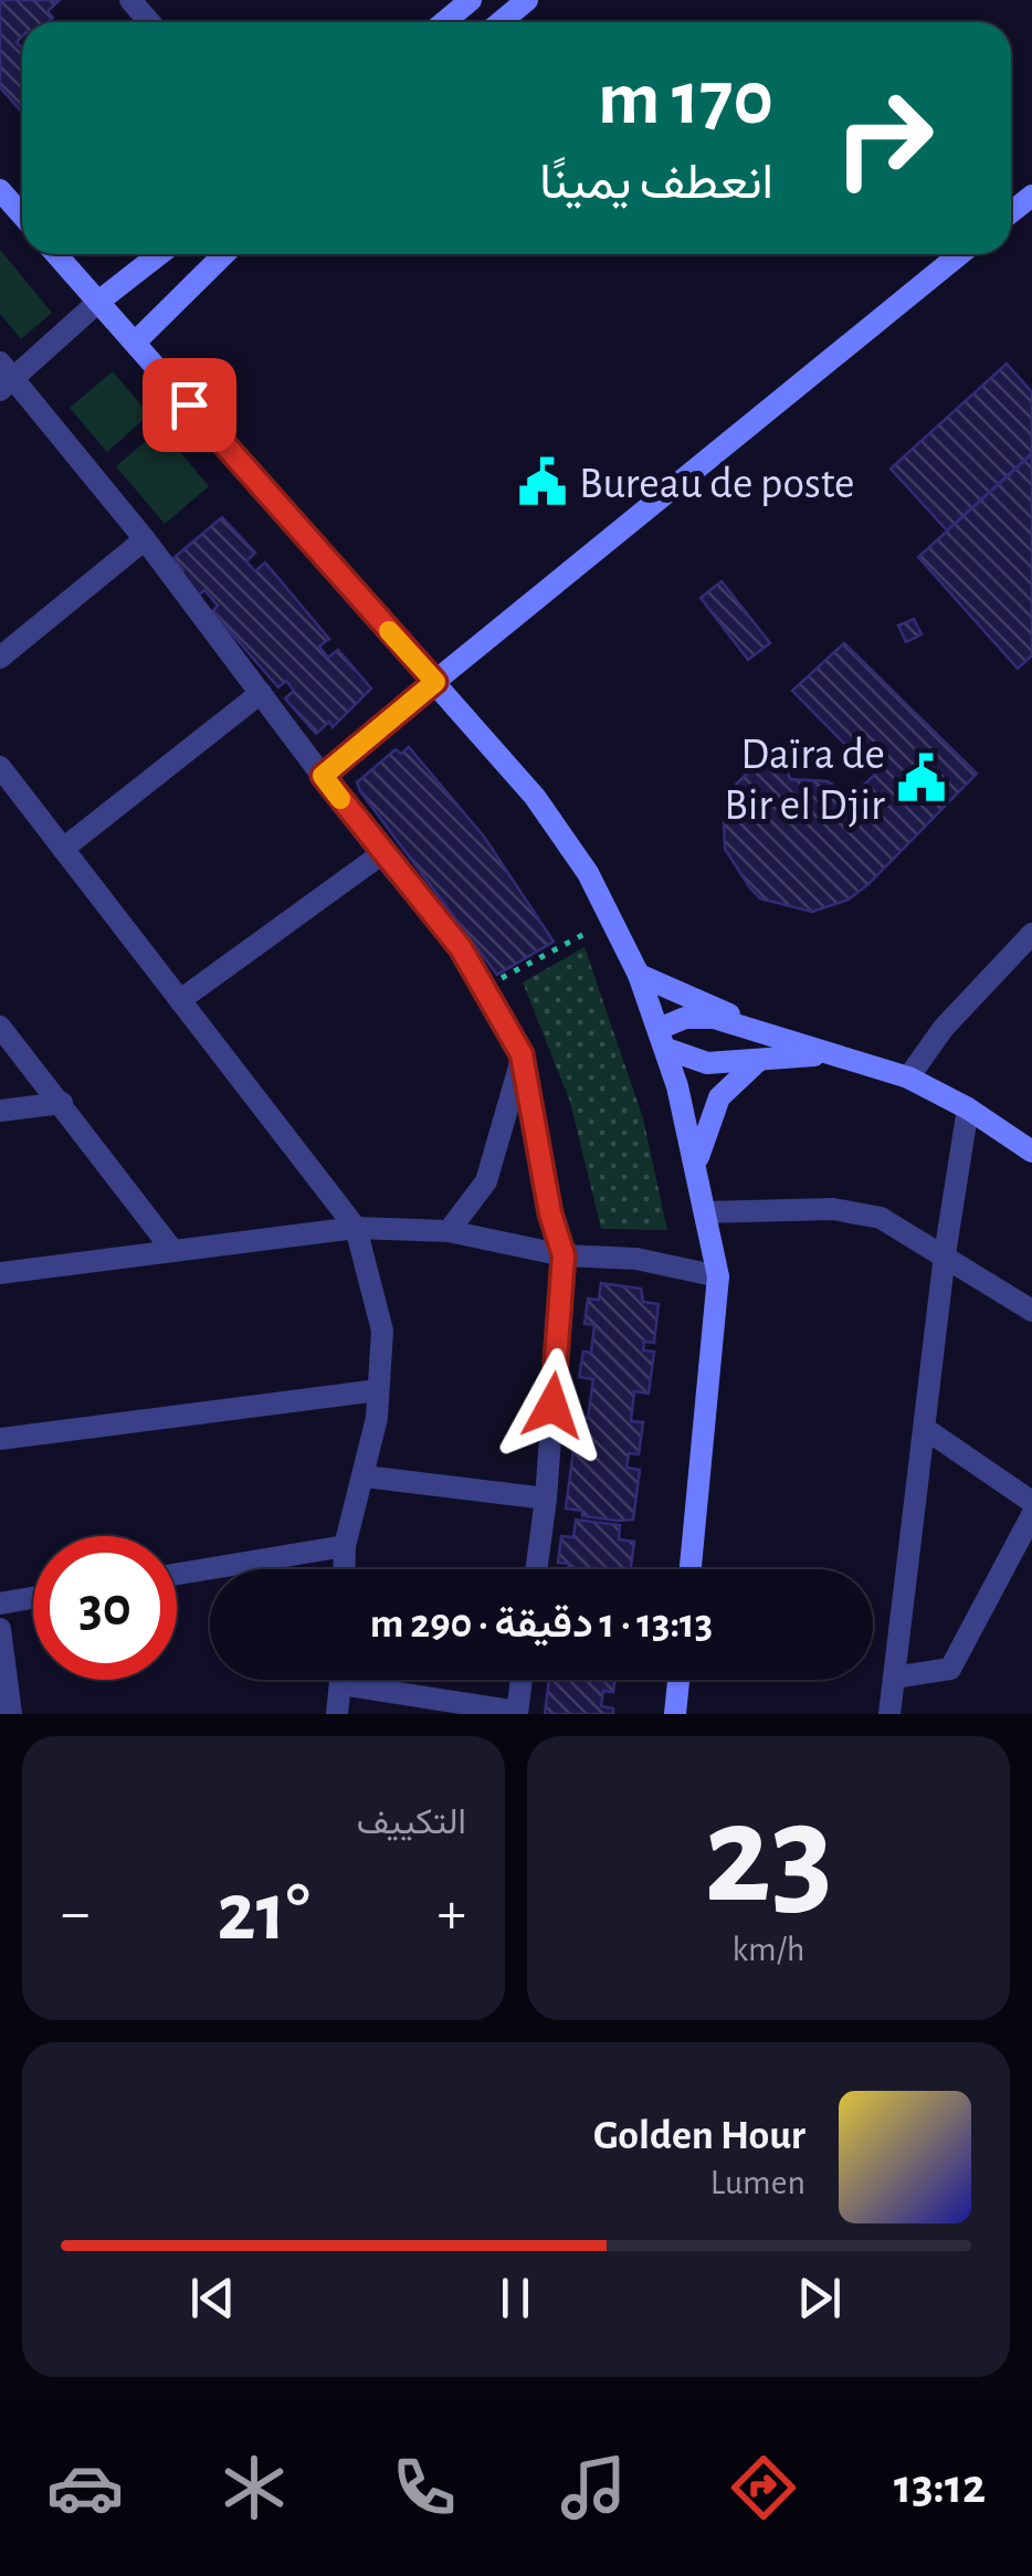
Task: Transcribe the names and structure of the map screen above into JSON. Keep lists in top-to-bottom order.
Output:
{
  "places": {
    "public building": ["Bureau de poste", "Daïra de Bir el Djir"]
  },
  "page": {
    "turn": ["170 m", "انعطف يمينًا"],
    "limit": "30",
    "trip": "13:13 · 1 دقيقة · 290 m",
    "tile": [
      ["23", "km/h"],
      "التكييف"
    ],
    "heat": ["−", "21°", "+"],
    "song": ["Golden Hour", "Lumen"],
    "tabs": "13:12"
  }
}
